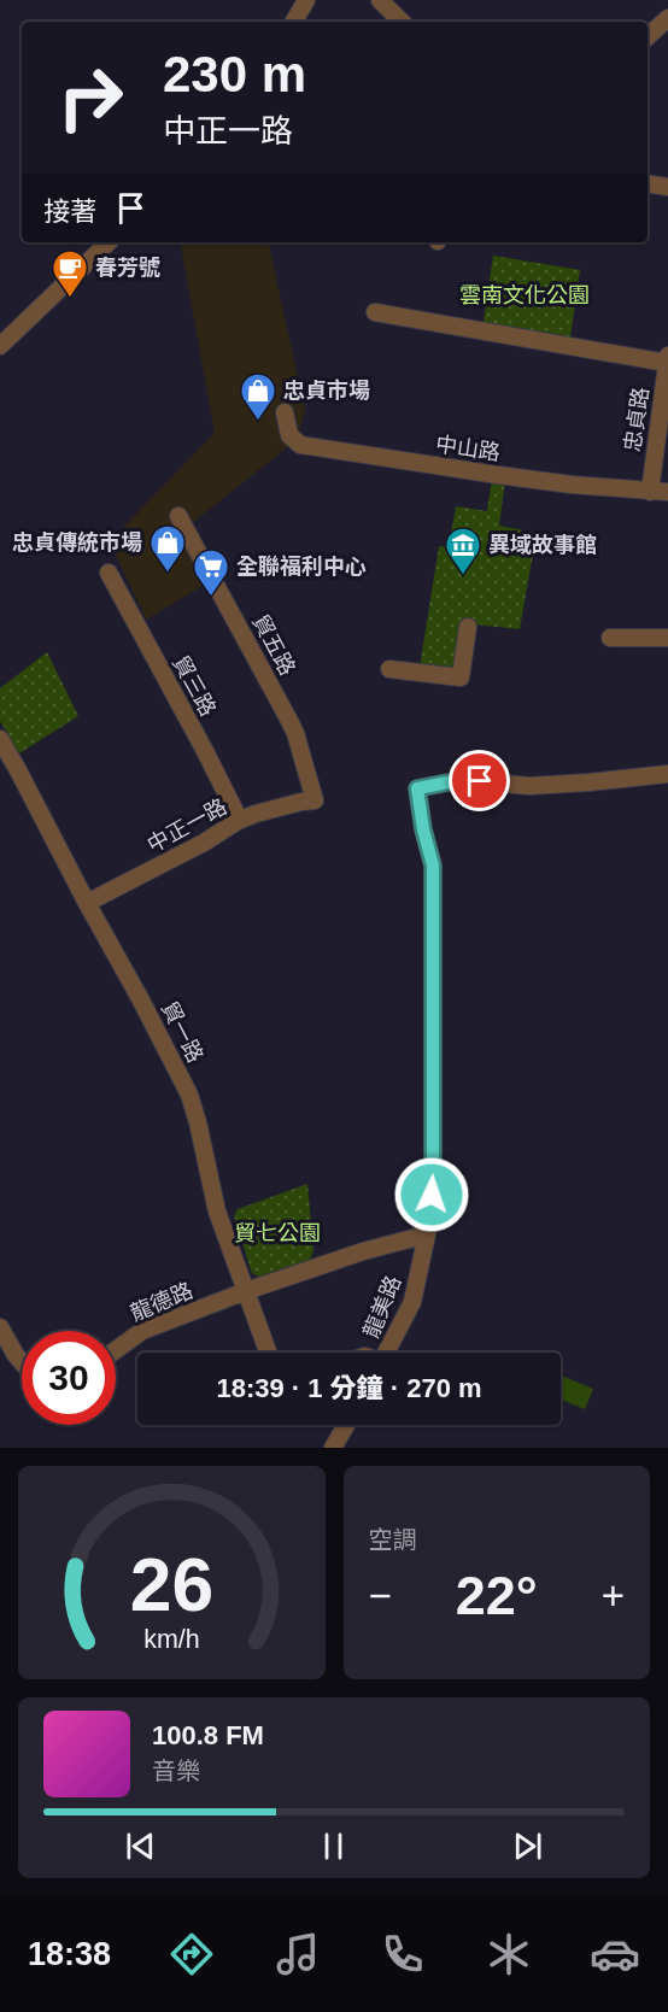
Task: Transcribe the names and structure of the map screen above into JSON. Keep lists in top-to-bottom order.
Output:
{
  "streets": {
    "street": [
      "忠貞路",
      "中山路",
      "貿五路",
      "貿三路",
      "中正一路",
      "貿一路",
      "龍德路",
      "龍美路"
    ]
  },
  "crossings": [
    ["忠貞路", "中山路"],
    ["貿五路", "中正一路"],
    ["貿三路", "中正一路"],
    ["中正一路", "貿一路"],
    ["貿一路", "龍德路"],
    ["龍德路", "龍美路"]
  ],
  "parks": ["雲南文化公園", "貿七公園"],
  "places": {
    "cafe": ["春芳號"],
    "shop": ["忠貞市場", "忠貞傳統市場"],
    "museum": ["異域故事館"],
    "supermarket": ["全聯福利中心"]
  },
  "page": {
    "turn": ["230 m", "中正一路"],
    "then": "接著",
    "limit": "30",
    "trip": "18:39 · 1 分鐘 · 270 m",
    "tile": "空調",
    "heat": ["−", "22°", "+"],
    "song": ["100.8 FM", "音樂"],
    "tabs": "18:38",
    "gauge": ["26", "km/h"]
  }
}
